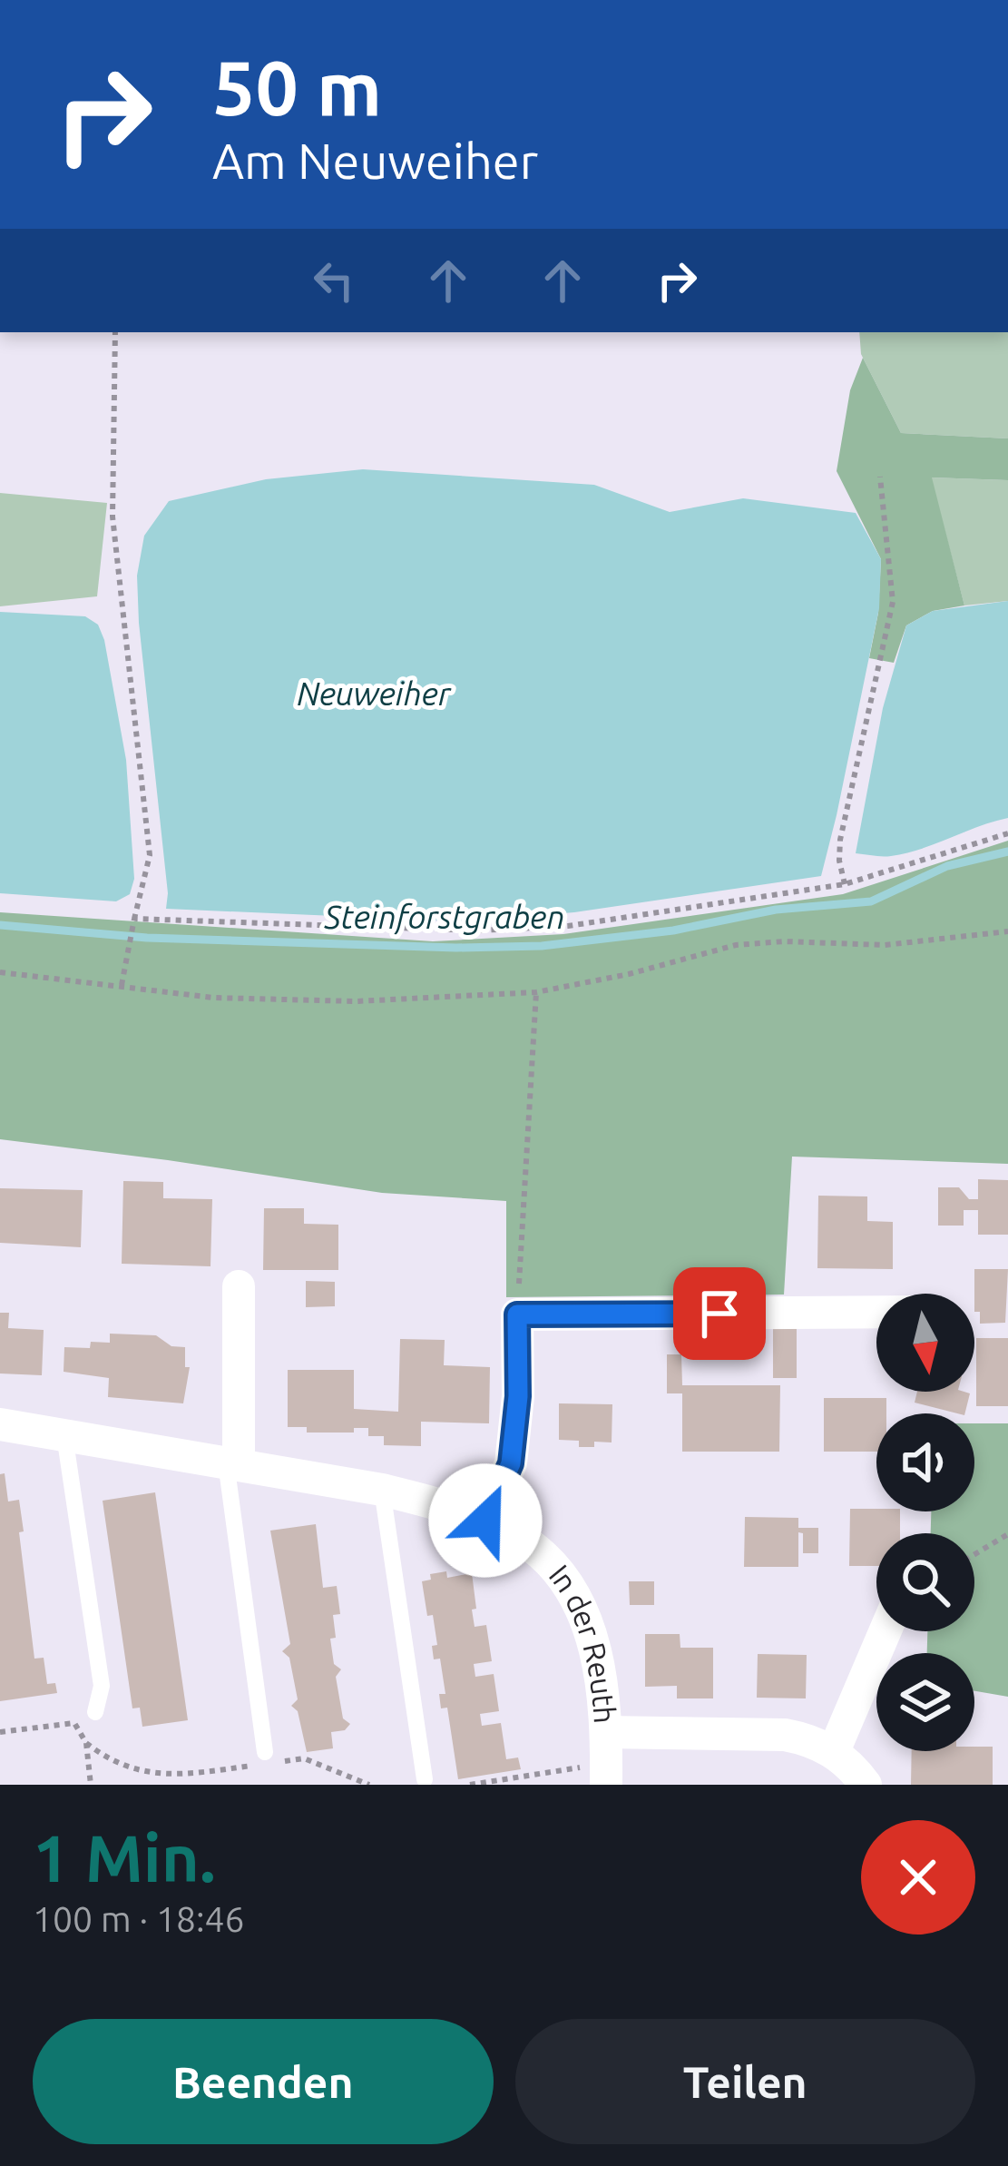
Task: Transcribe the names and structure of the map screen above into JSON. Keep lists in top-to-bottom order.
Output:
{
  "streets": {
    "street": ["In der Reuth"]
  },
  "water": ["Neuweiher", "Steinforstgraben"],
  "north": "bottom",
  "page": {
    "turn": ["50 m", "Am Neuweiher"],
    "heading": ["1 Min.", "100 m · 18:46"],
    "buttons": ["Beenden", "Teilen"]
  }
}
